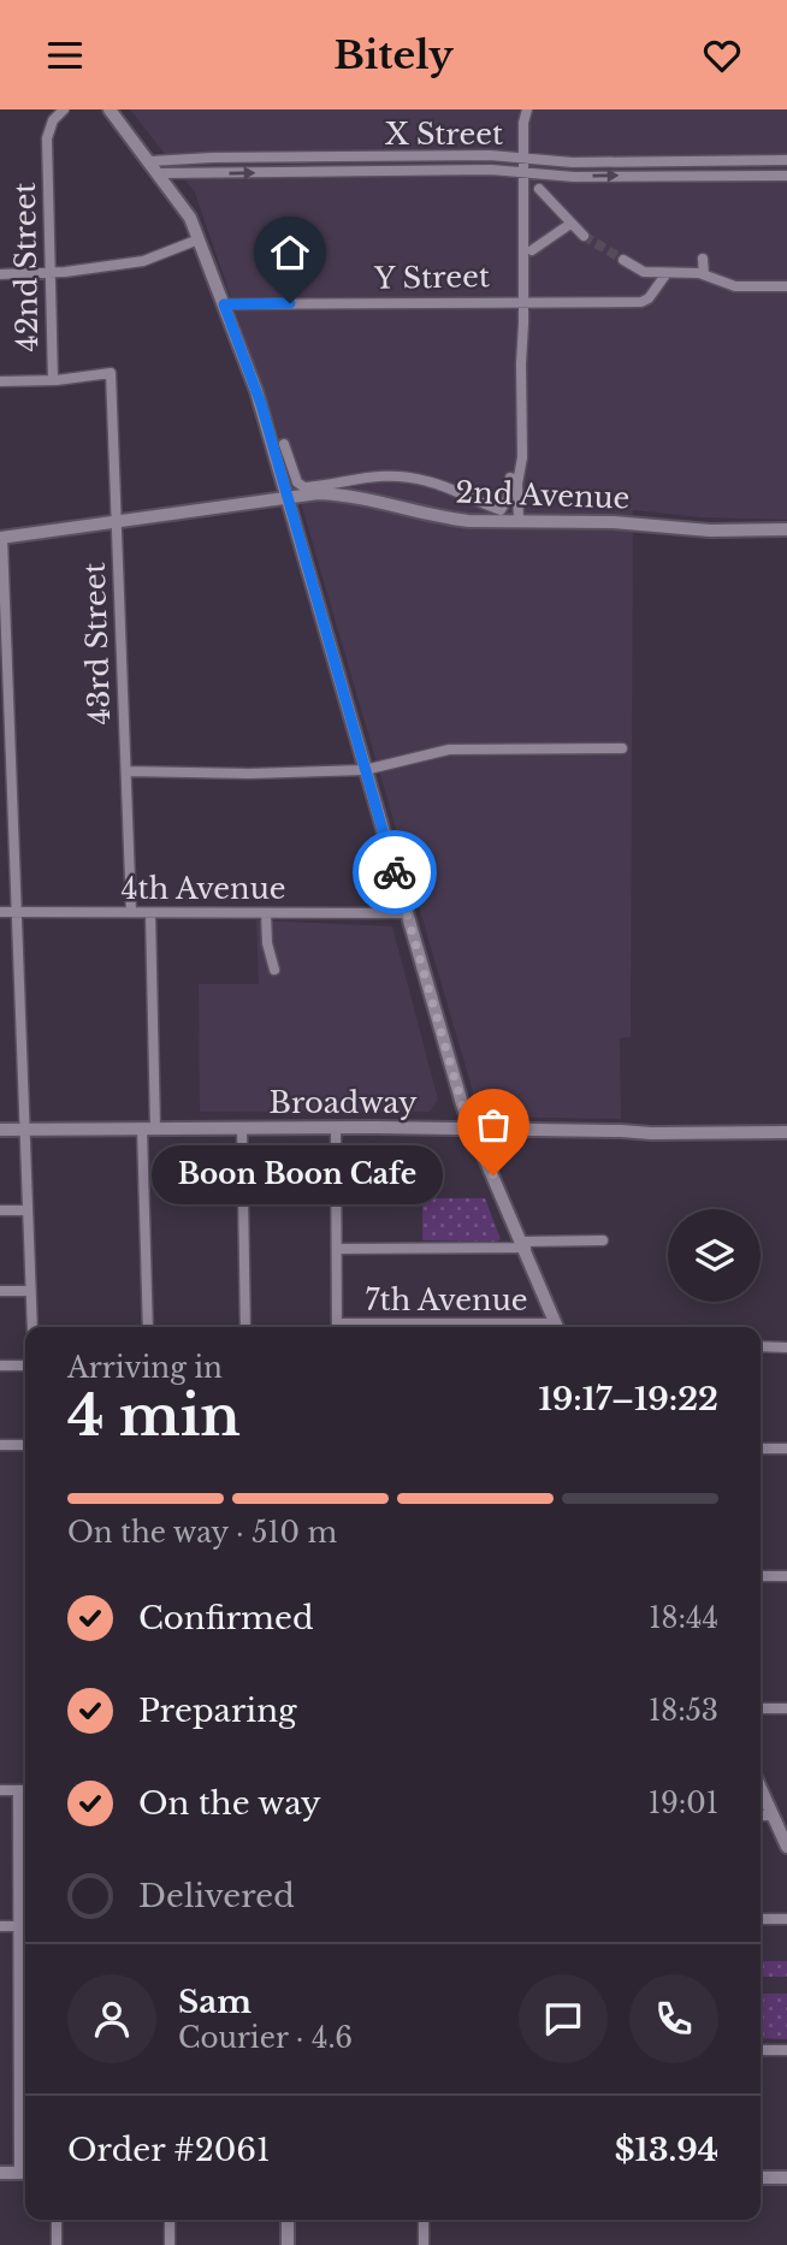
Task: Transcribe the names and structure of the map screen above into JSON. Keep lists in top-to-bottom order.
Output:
{
  "streets": {
    "main road": ["2nd Avenue", "Broadway"],
    "street": [
      "X Street",
      "42nd Street",
      "Y Street",
      "43rd Street",
      "4th Avenue"
    ]
  },
  "crossings": [
    ["42nd Street", "43rd Street"],
    ["2nd Avenue", "43rd Street"],
    ["43rd Street", "4th Avenue"]
  ],
  "places": ["Boon Boon Cafe"],
  "page": {
    "header": "Bitely",
    "bubble": "Boon Boon Cafe",
    "heading": ["4 min", "Arriving in", "19:17–19:22"],
    "panel": [
      "Sam",
      "Courier · 4.6",
      "Order #2061",
      "$13.94"
    ],
    "bar": "On the way · 510 m",
    "list": [
      ["Confirmed", "18:44"],
      ["Preparing", "18:53"],
      ["On the way", "19:01"],
      "Delivered"
    ]
  }
}
